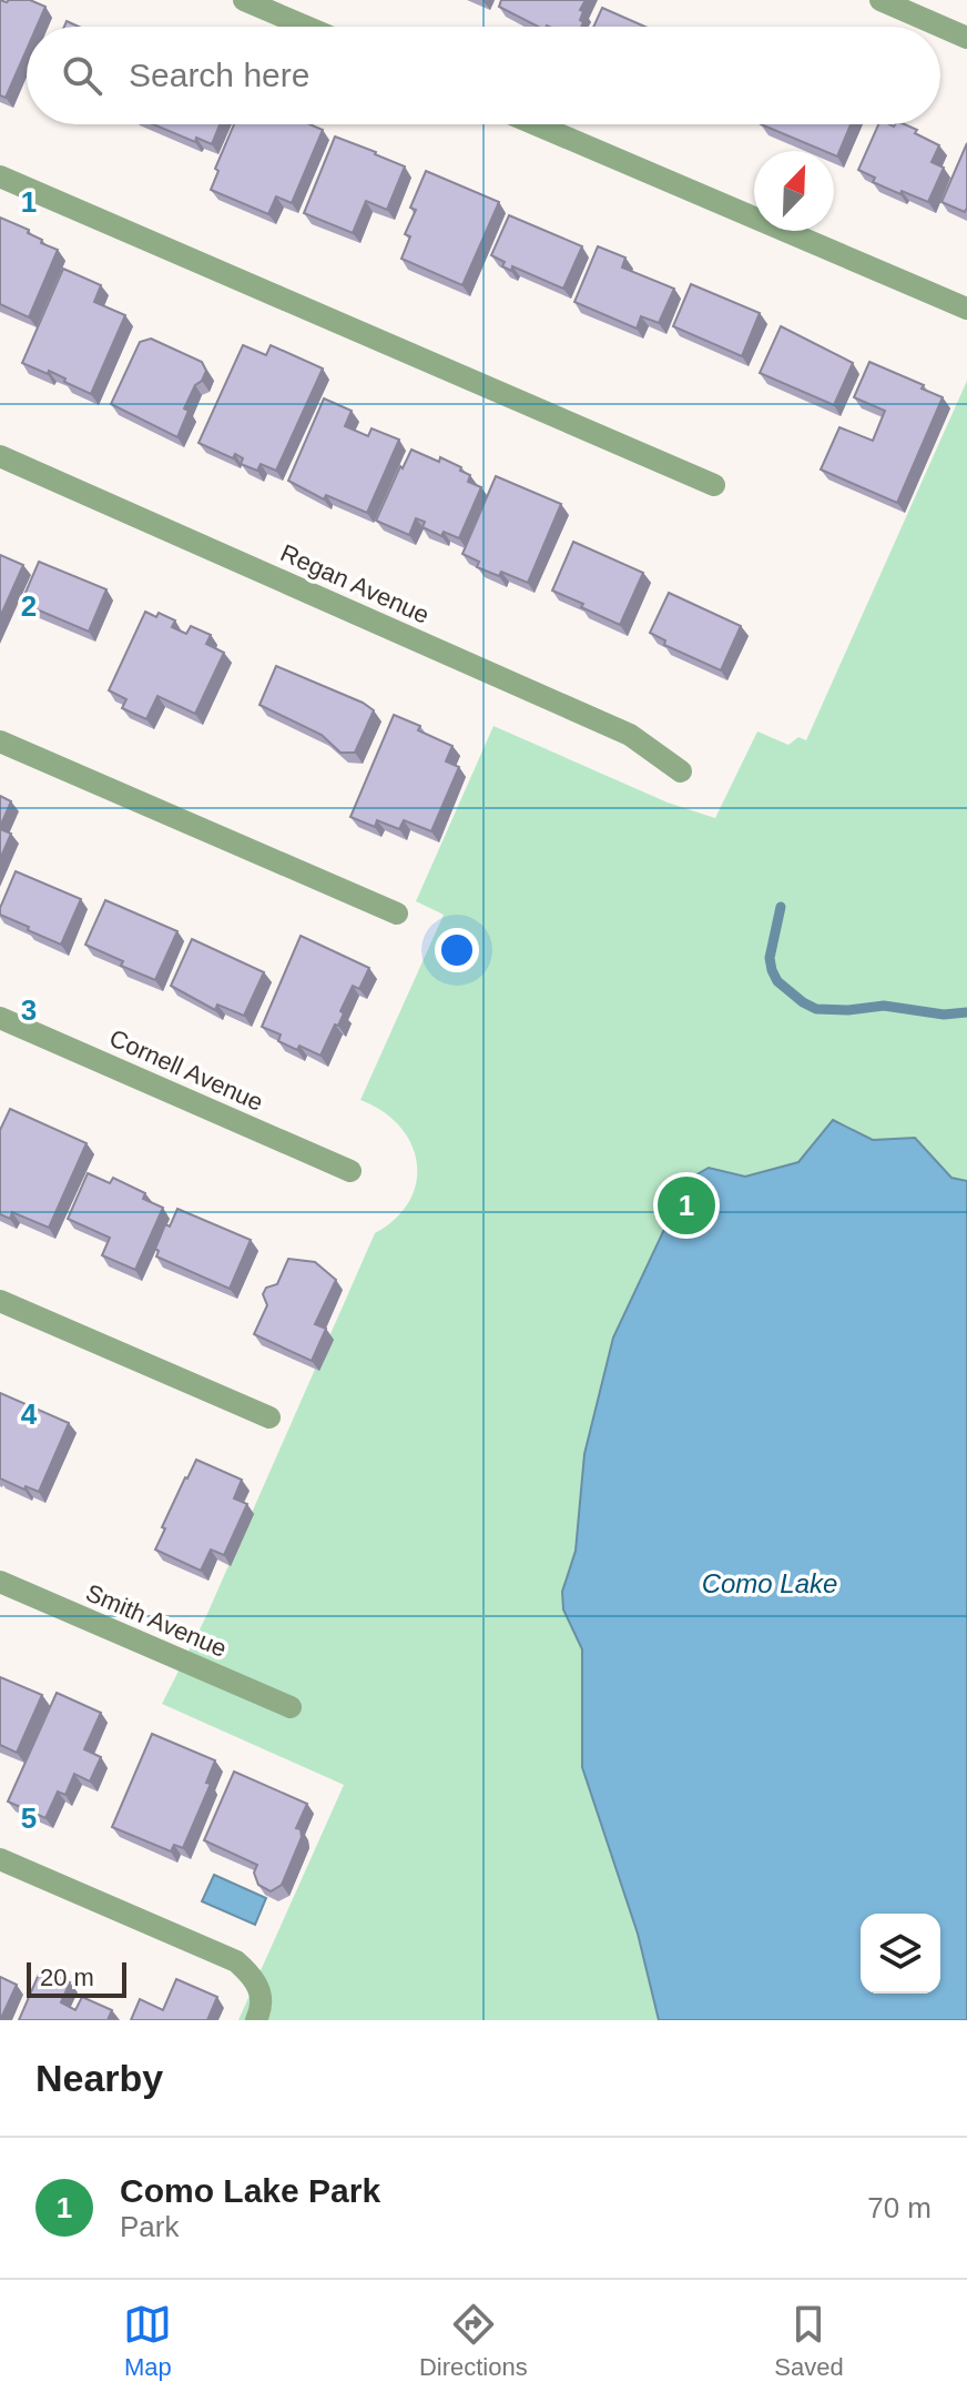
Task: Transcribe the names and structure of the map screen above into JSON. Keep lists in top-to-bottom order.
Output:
{
  "streets": {
    "street": ["Regan Avenue", "Cornell Avenue", "Smith Avenue"]
  },
  "water": ["Como Lake"],
  "scale_bar": "20 m",
  "north": "top right",
  "page": {
    "search": "Search here",
    "pins": "1",
    "scale": "20 m",
    "heading": "Nearby",
    "list": [
      {
        "mark": "1",
        "name": "Como Lake Park",
        "note": "Park",
        "value": "70 m"
      }
    ],
    "nav": ["Map", "Directions", "Saved"]
  },
  "grid": {
    "rows": [
      "1",
      "2",
      "3",
      "4",
      "5"
    ]
  }
}
